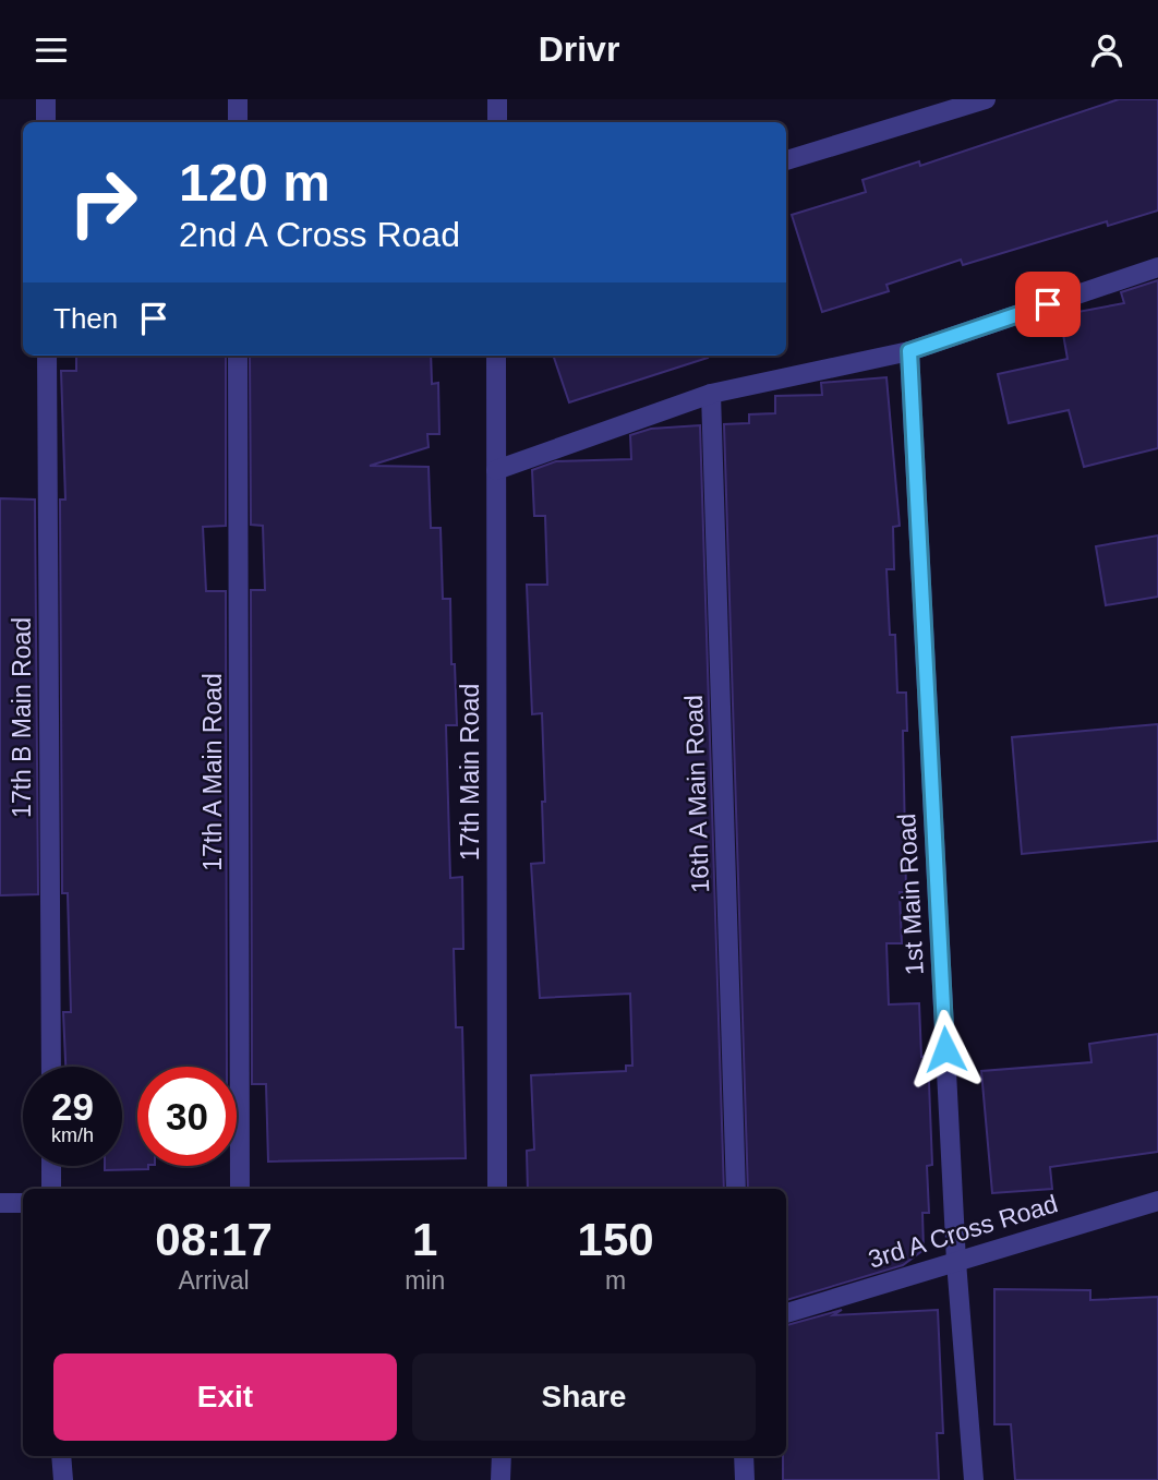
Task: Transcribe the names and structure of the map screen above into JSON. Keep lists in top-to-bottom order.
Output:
{
  "streets": {
    "street": [
      "17th B Main Road",
      "17th A Main Road",
      "17th Main Road",
      "16th A Main Road",
      "1st Main Road",
      "3rd A Cross Road"
    ]
  },
  "crossings": [
    ["1st Main Road", "3rd A Cross Road"]
  ],
  "page": {
    "header": "Drivr",
    "turn": ["120 m", "2nd A Cross Road"],
    "then": "Then",
    "speed": "29 km/h",
    "limit": "30",
    "eta": [
      "08:17",
      "Arrival",
      "1",
      "min",
      "150",
      "m"
    ],
    "buttons": ["Exit", "Share"]
  }
}
